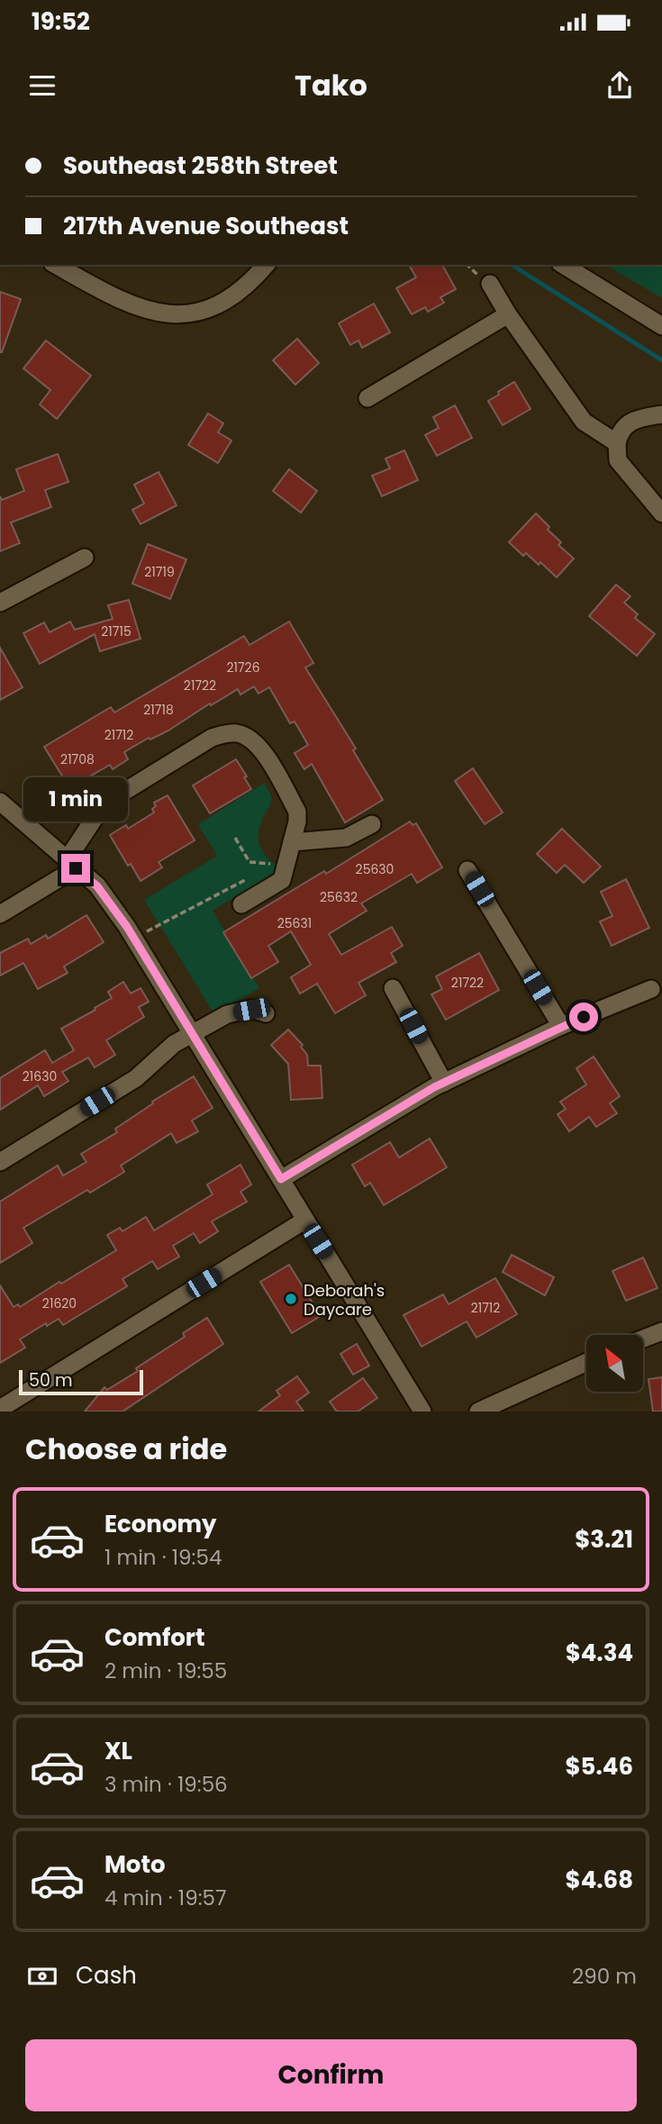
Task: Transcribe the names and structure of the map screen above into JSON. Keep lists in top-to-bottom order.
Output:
{
  "places": ["Deborah's Daycare"],
  "house_numbers": [
    "21719",
    "21715",
    "21726",
    "21722",
    "21718",
    "21712",
    "21708",
    "25630",
    "25632",
    "25631",
    "21722",
    "21630",
    "21620",
    "21712"
  ],
  "scale_bar": "50 m",
  "north": "top left",
  "page": {
    "status": "19:52",
    "header": "Tako",
    "banner": ["Southeast 258th Street", "217th Avenue Southeast"],
    "bubble": "1 min",
    "scale": "50 m",
    "heading": "Choose a ride",
    "list": [
      {
        "name": "Economy",
        "note": "1 min · 19:54",
        "value": "$3.21"
      },
      {
        "name": "Comfort",
        "note": "2 min · 19:55",
        "value": "$4.34"
      },
      {
        "name": "XL",
        "note": "3 min · 19:56",
        "value": "$5.46"
      },
      {
        "name": "Moto",
        "note": "4 min · 19:57",
        "value": "$4.68"
      }
    ],
    "pay": ["Cash", "290 m"],
    "buttons": "Confirm"
  }
}
